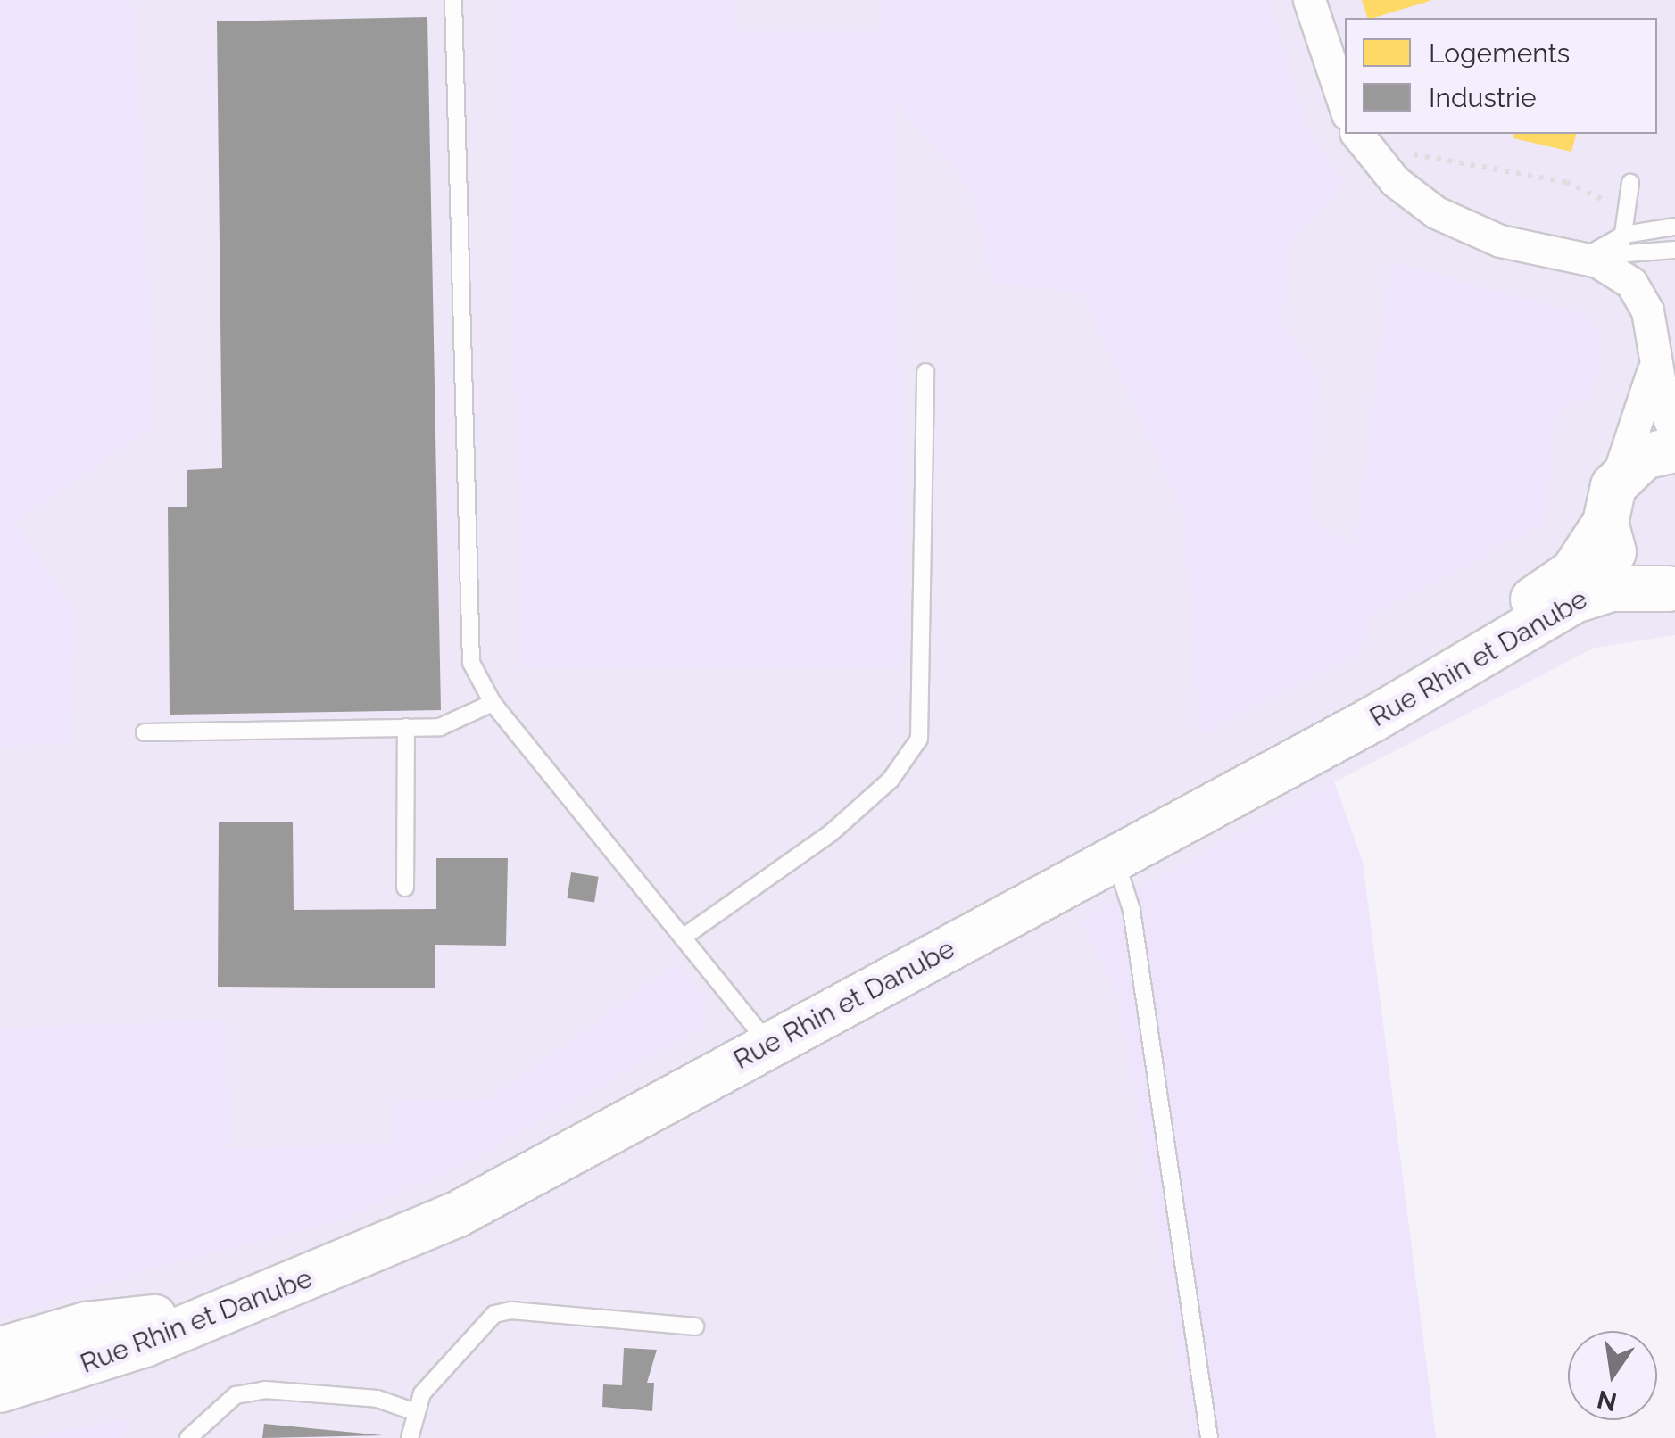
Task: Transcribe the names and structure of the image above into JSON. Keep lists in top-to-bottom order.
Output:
{
  "streets": {
    "main road": ["Rue Rhin et Danube"]
  },
  "legend": ["Logements", "Industrie"],
  "north": "bottom"
}
